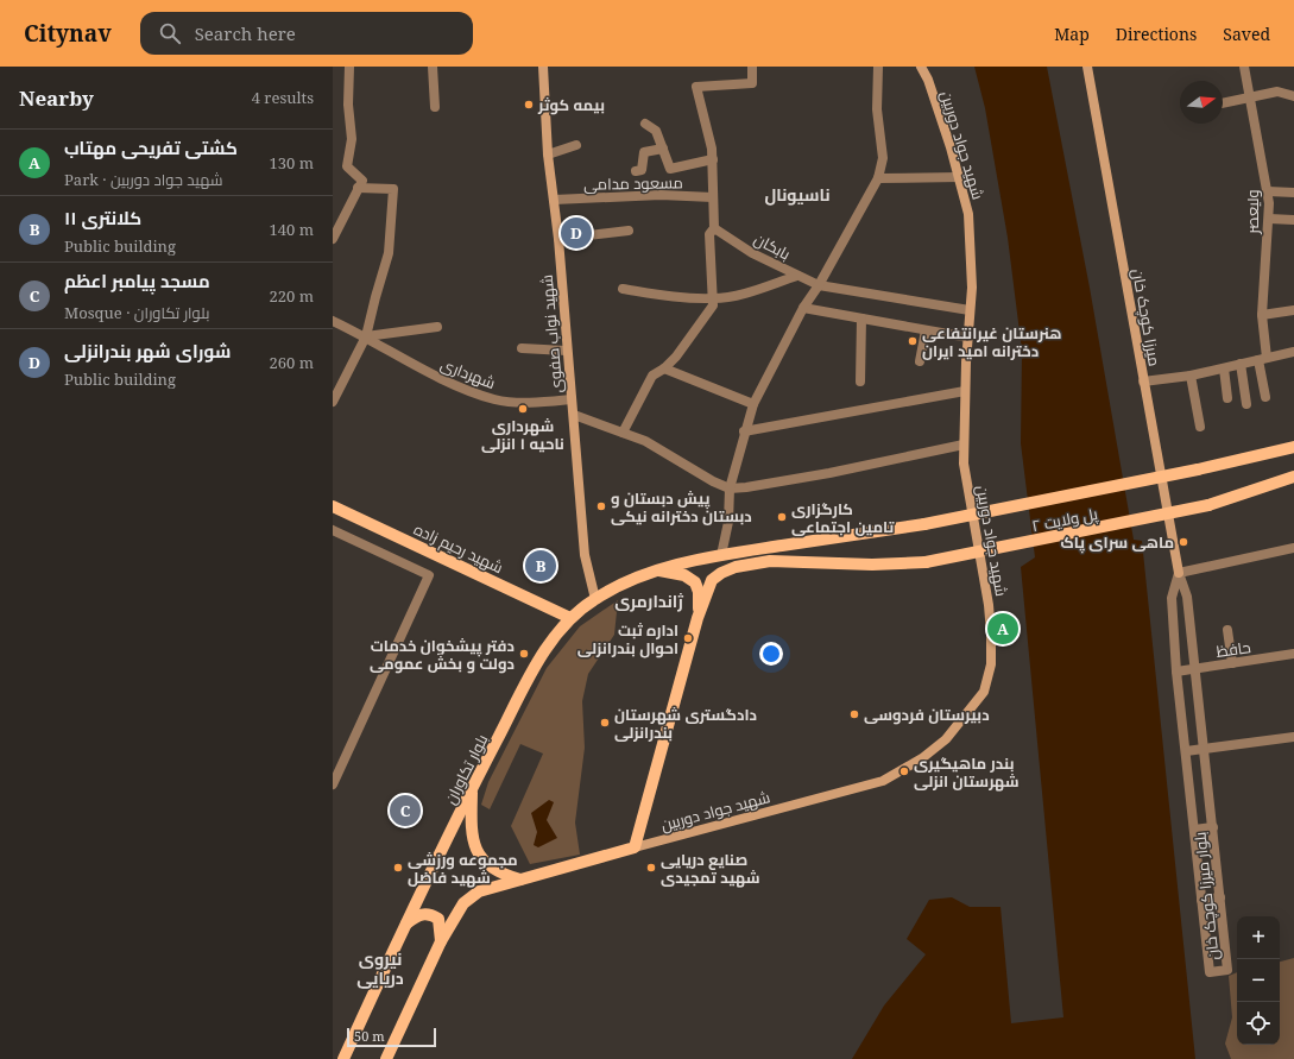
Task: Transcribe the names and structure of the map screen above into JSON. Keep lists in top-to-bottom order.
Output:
{
  "streets": {
    "main road": [
      "شهید جواد دوربین",
      "میرزا کوچک خان",
      "شهید نواب صفوی",
      "پل ولایت ۲",
      "شهید رحیم زاده",
      "بلوار تکاوران"
    ],
    "street": [
      "مسعود مدامی",
      "ولیعصر",
      "بابکان",
      "شهرداری",
      "حافظ",
      "بلوار میرزا کوچک خان"
    ]
  },
  "crossings": [
    ["شهید جواد دوربین", "بابکان"],
    ["مسعود مدامی", "شهید نواب صفوی"],
    ["میرزا کوچک خان", "بلوار میرزا کوچک خان"],
    ["شهید نواب صفوی", "شهرداری"],
    ["شهید نواب صفوی", "بلوار تکاوران"],
    ["پل ولایت ۲", "بلوار تکاوران"],
    ["شهید رحیم زاده", "بلوار تکاوران"],
    ["حافظ", "بلوار میرزا کوچک خان"]
  ],
  "districts": ["ناسیونال", "ژاندارمری", "نیروی دریایی"],
  "places": [
    "بیمه کوثر",
    "هنرستان غیرانتفاعی دخترانه امید ایران",
    "شهرداری ناحیه ۱ انزلی",
    "پیش دبستان و دبستان دخترانه نیکی",
    "کارگزاری تامین اجتماعی",
    "ماهی سرای پاک",
    "اداره ثبت احوال بندرانزلی",
    "دفتر پیشخوان خدمات دولت و بخش عمومی",
    "دبیرستان فردوسی",
    "دادگستری شهرستان بندرانزلی",
    "بندر ماهیگیری شهرستان انزلی",
    "مجموعه ورزشی شهید فاضل",
    "صنایع دریایی شهید تمجیدی"
  ],
  "scale_bar": "50 m",
  "north": "right",
  "page": {
    "header": "Citynav",
    "search": "Search here",
    "nav": ["Map", "Directions", "Saved"],
    "heading": ["Nearby", "4 results"],
    "list": [
      {
        "mark": "A",
        "name": "کشتی تفریحی مهتاب",
        "note": "Park · شهید جواد دوربین",
        "value": "130 m"
      },
      {
        "mark": "B",
        "name": "کلانتری ۱۱",
        "note": "Public building",
        "value": "140 m"
      },
      {
        "mark": "C",
        "name": "مسجد پیامبر اعظم",
        "note": "Mosque · بلوار تکاوران",
        "value": "220 m"
      },
      {
        "mark": "D",
        "name": "شورای شهر بندرانزلی",
        "note": "Public building",
        "value": "260 m"
      }
    ],
    "pins": [
      "D",
      "B",
      "A",
      "C"
    ],
    "map_buttons": ["+", "−"],
    "scale": "50 m"
  }
}
